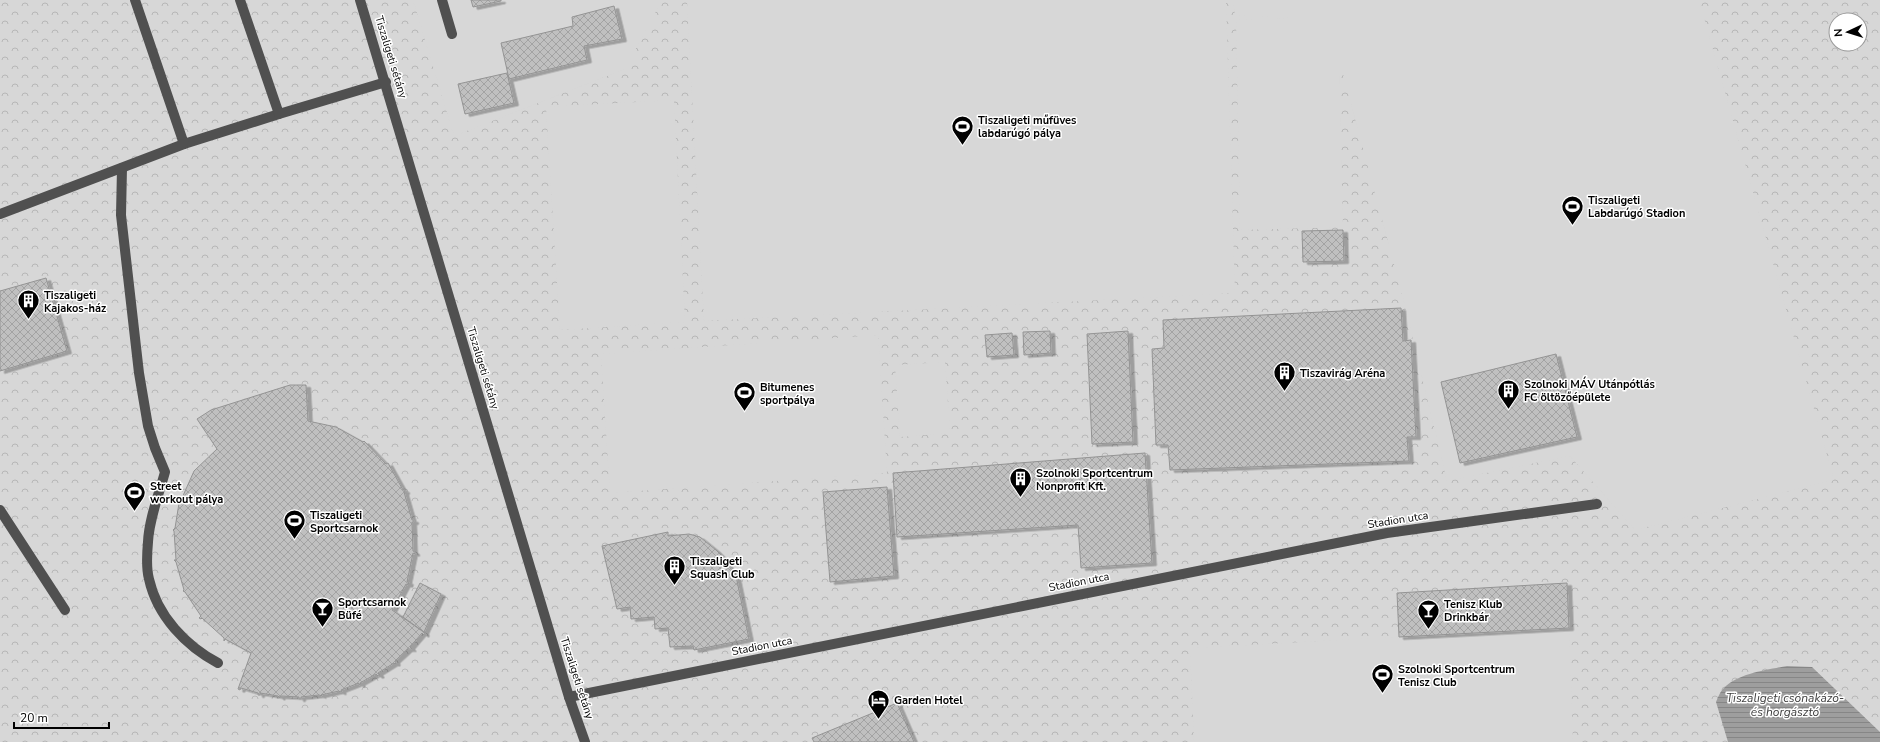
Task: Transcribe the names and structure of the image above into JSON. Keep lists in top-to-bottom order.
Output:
{
  "streets": {
    "street": ["Tiszaligeti sétány", "Stadion utca"]
  },
  "crossings": [
    ["Tiszaligeti sétány", "Stadion utca"]
  ],
  "water": ["Tiszaligeti csónakázó- és horgásztó"],
  "places": {
    "sports": [
      "Tiszaligeti műfüves labdarúgó pálya",
      "Tiszaligeti Labdarúgó Stadion",
      "Bitumenes sportpálya",
      "Street workout pálya",
      "Tiszaligeti Sportcsarnok",
      "Szolnoki Sportcentrum Tenisz Club"
    ],
    "building": [
      "Tiszaligeti Kajakos-ház",
      "Tiszavirág Aréna",
      "Szolnoki MÁV Utánpótlás FC öltözőépülete",
      "Szolnoki Sportcentrum Nonprofit Kft.",
      "Tiszaligeti Squash Club"
    ],
    "bar": ["Sportcsarnok Büfé", "Tenisz Klub Drinkbár"],
    "hotel": ["Garden Hotel"]
  },
  "scale_bar": "20 m",
  "north": "left"
}
